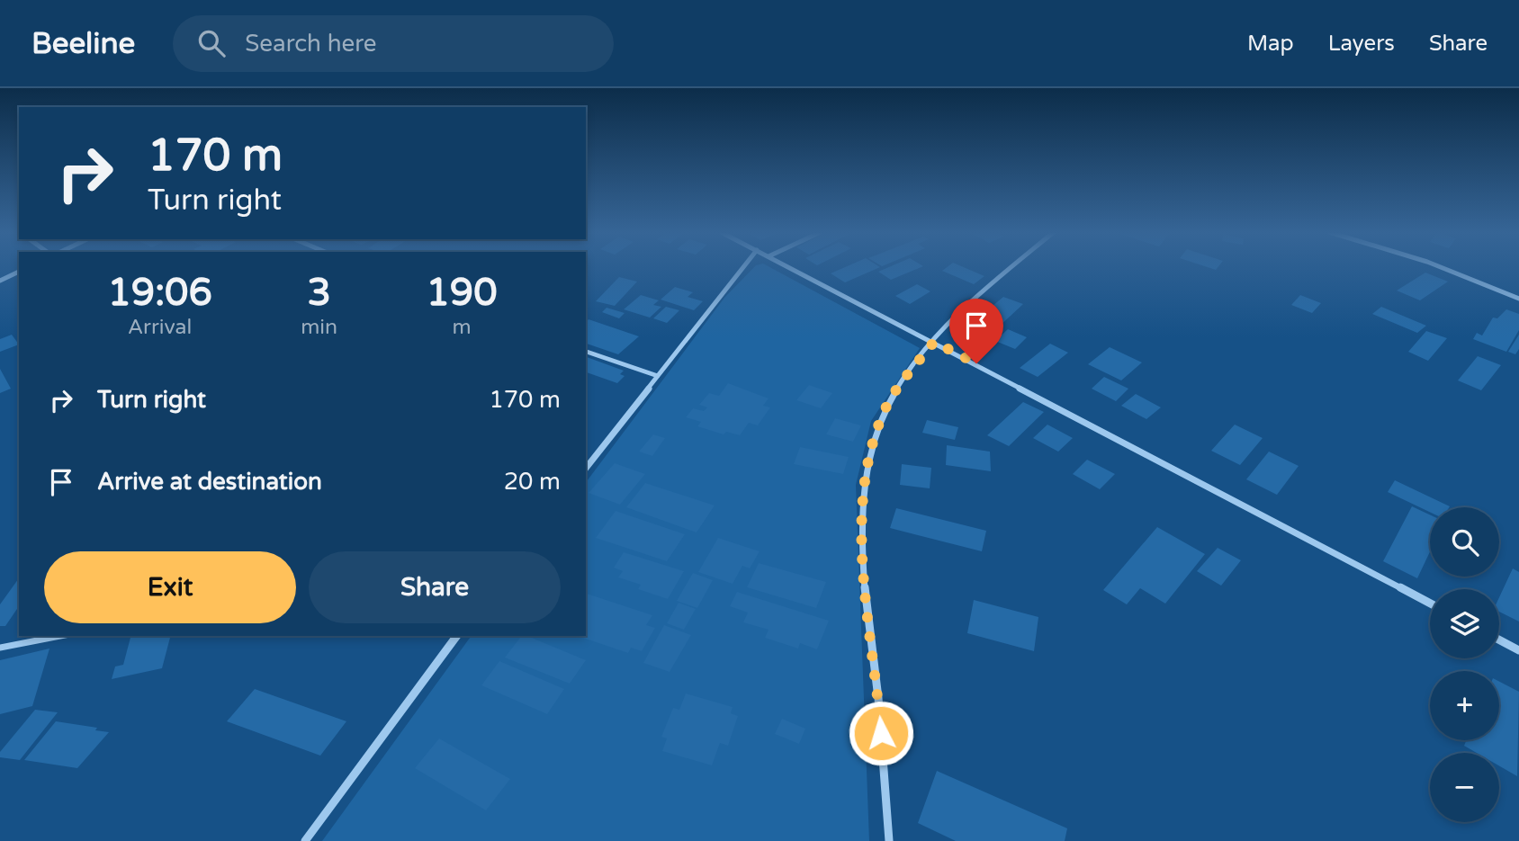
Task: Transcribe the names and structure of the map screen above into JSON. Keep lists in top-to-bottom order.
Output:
{
  "page": {
    "header": "Beeline",
    "search": "Search here",
    "nav": ["Map", "Layers", "Share"],
    "turn": ["170 m", "Turn right"],
    "eta": [
      "19:06",
      "Arrival",
      "3",
      "min",
      "190",
      "m"
    ],
    "list": [
      {
        "name": "Turn right",
        "value": "170 m"
      },
      {
        "name": "Arrive at destination",
        "value": "20 m"
      }
    ],
    "map_buttons": ["+", "−"],
    "buttons": ["Exit", "Share"]
  }
}
